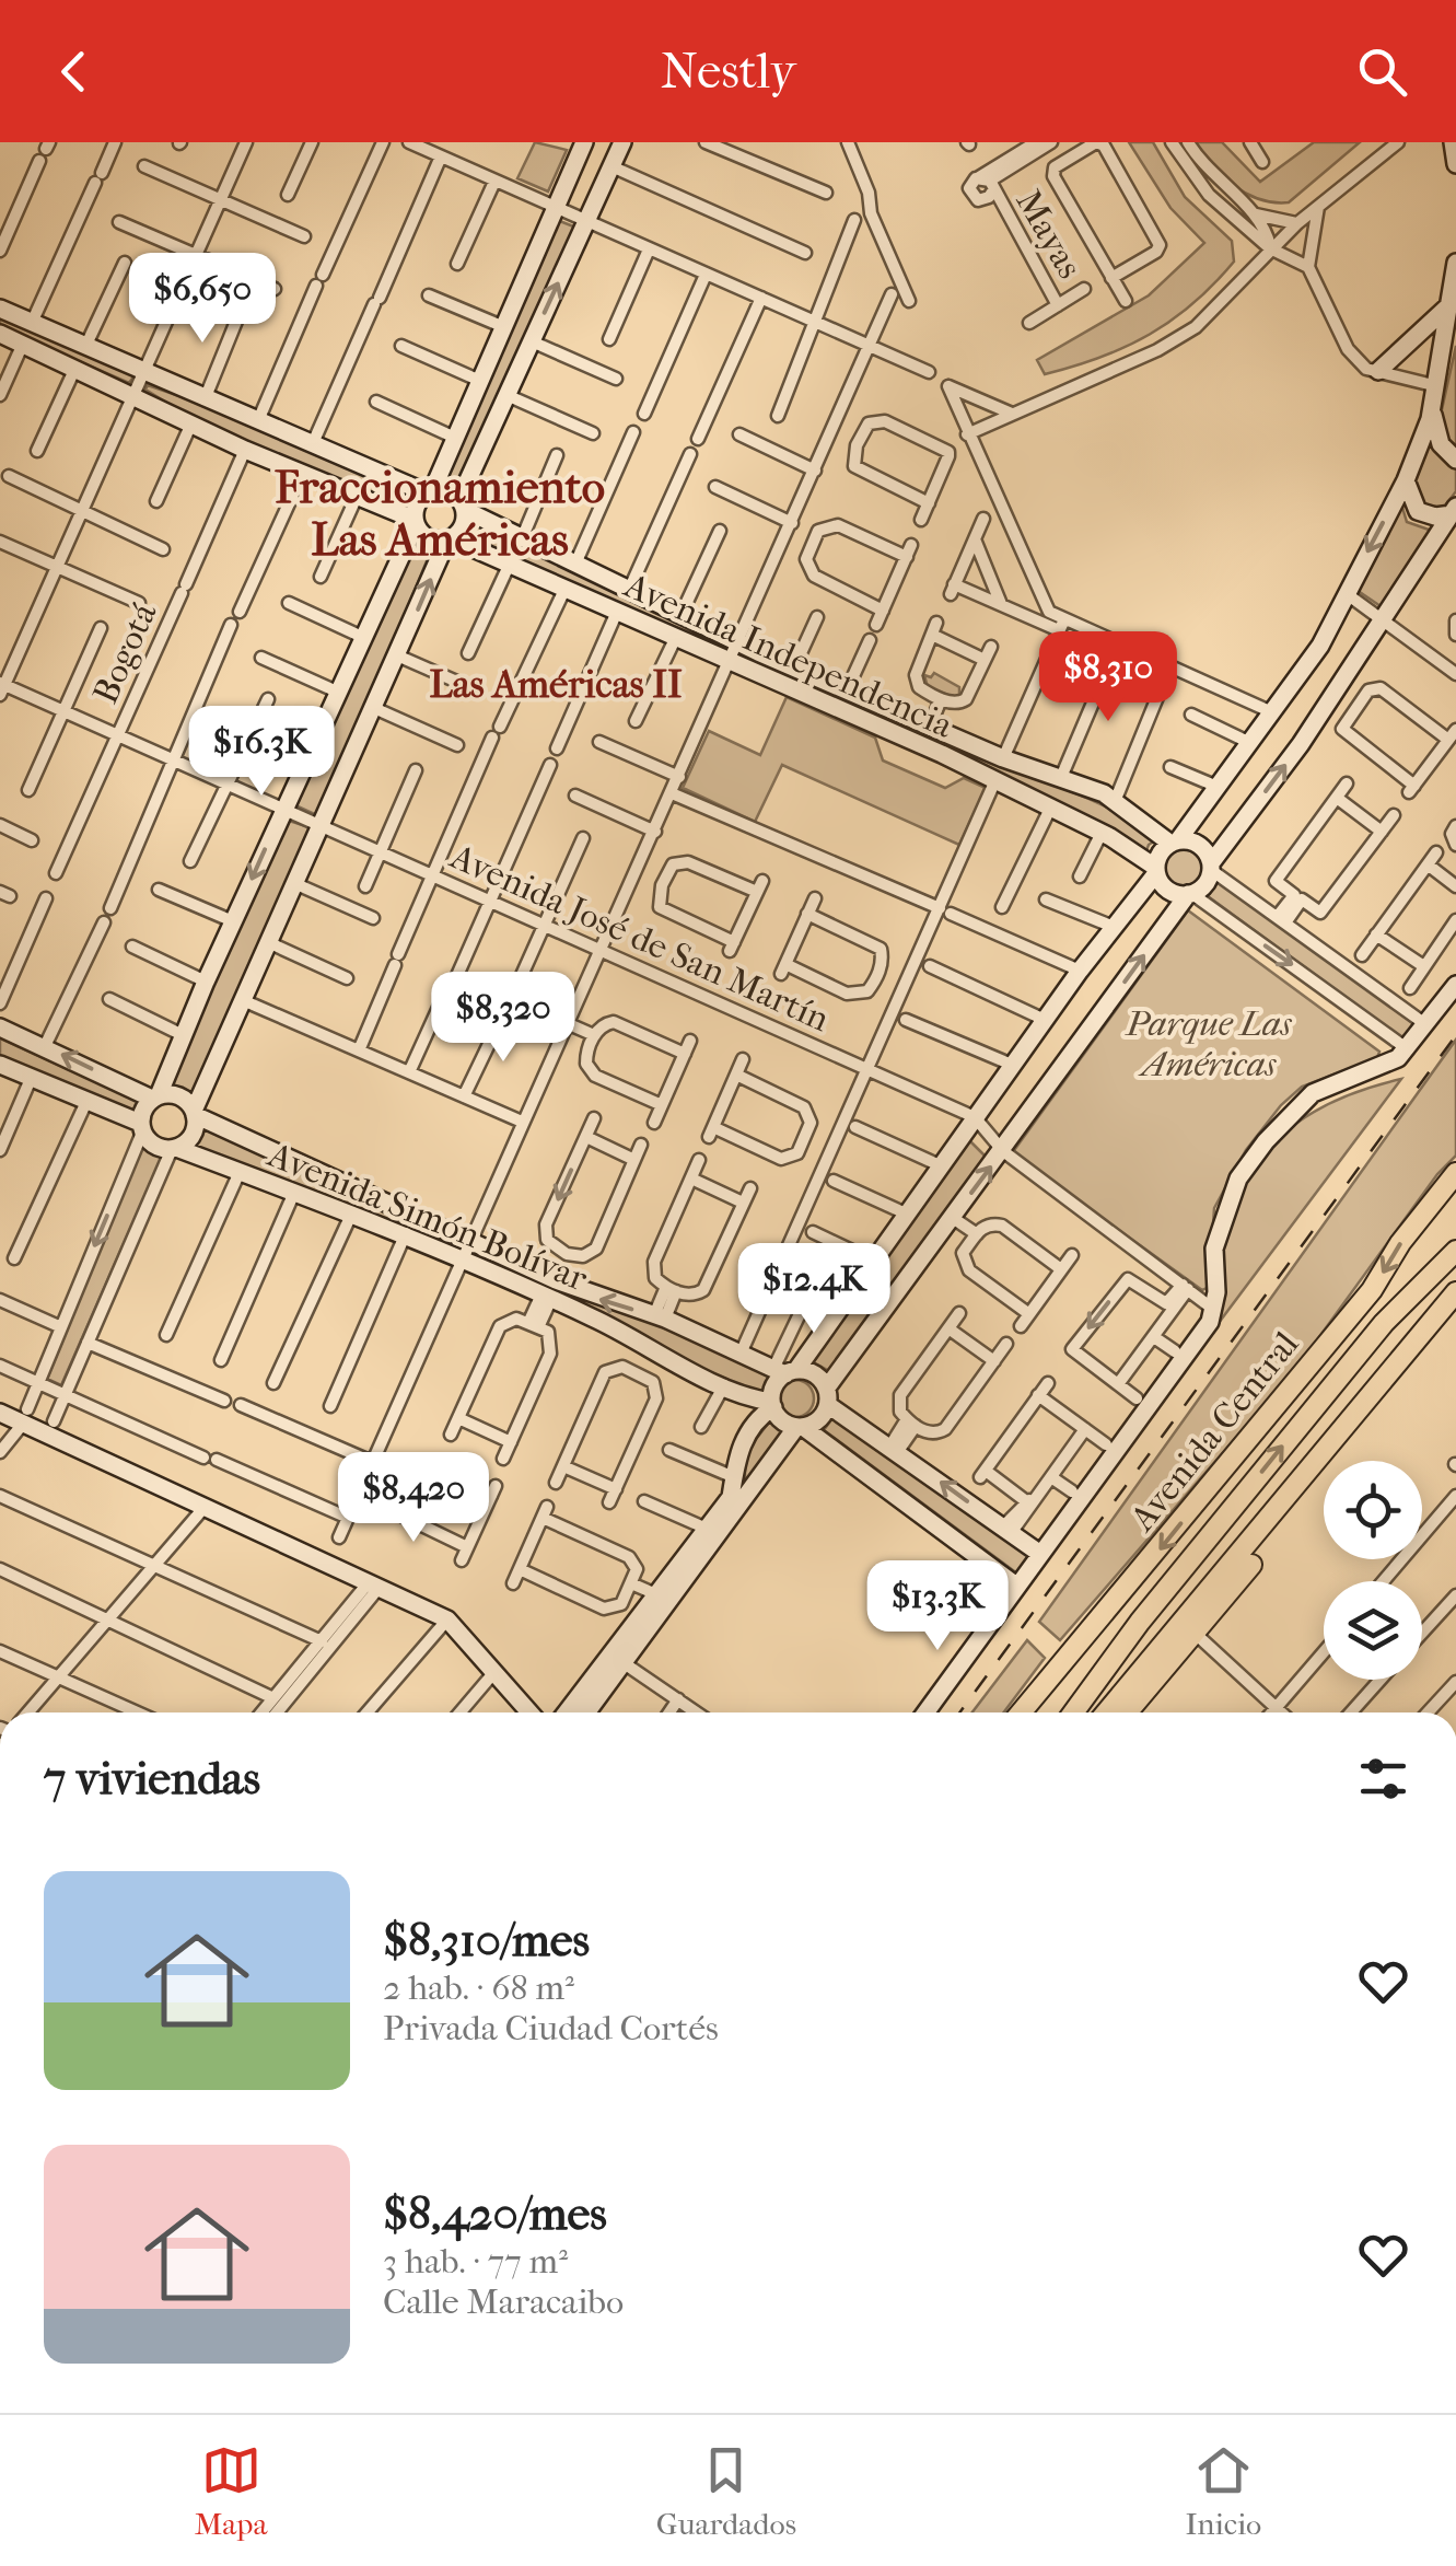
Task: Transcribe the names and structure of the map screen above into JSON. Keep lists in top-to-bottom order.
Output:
{
  "streets": {
    "highway": ["Avenida Central"],
    "main road": ["Avenida Independencia", "Avenida Simón Bolívar"],
    "street": ["Mayas", "Bogotá", "Avenida José de San Martín"]
  },
  "crossings": [
    ["Bogotá", "Avenida José de San Martín"]
  ],
  "districts": ["Fraccionamiento Las Américas", "Las Américas II"],
  "parks": ["Parque Las Américas"],
  "page": {
    "header": "Nestly",
    "price": [
      "$6,650",
      "$8,310",
      "$16.3K",
      "$8,320",
      "$12.4K",
      "$8,420",
      "$13.3K"
    ],
    "heading": "7 viviendas",
    "list": [
      {
        "name": "$8,310/mes",
        "note": "2 hab. · 68 m² · Privada Ciudad Cortés"
      },
      {
        "name": "$8,420/mes",
        "note": "3 hab. · 77 m² · Calle Maracaibo"
      }
    ],
    "tabs": ["Mapa", "Guardados", "Inicio"]
  }
}
